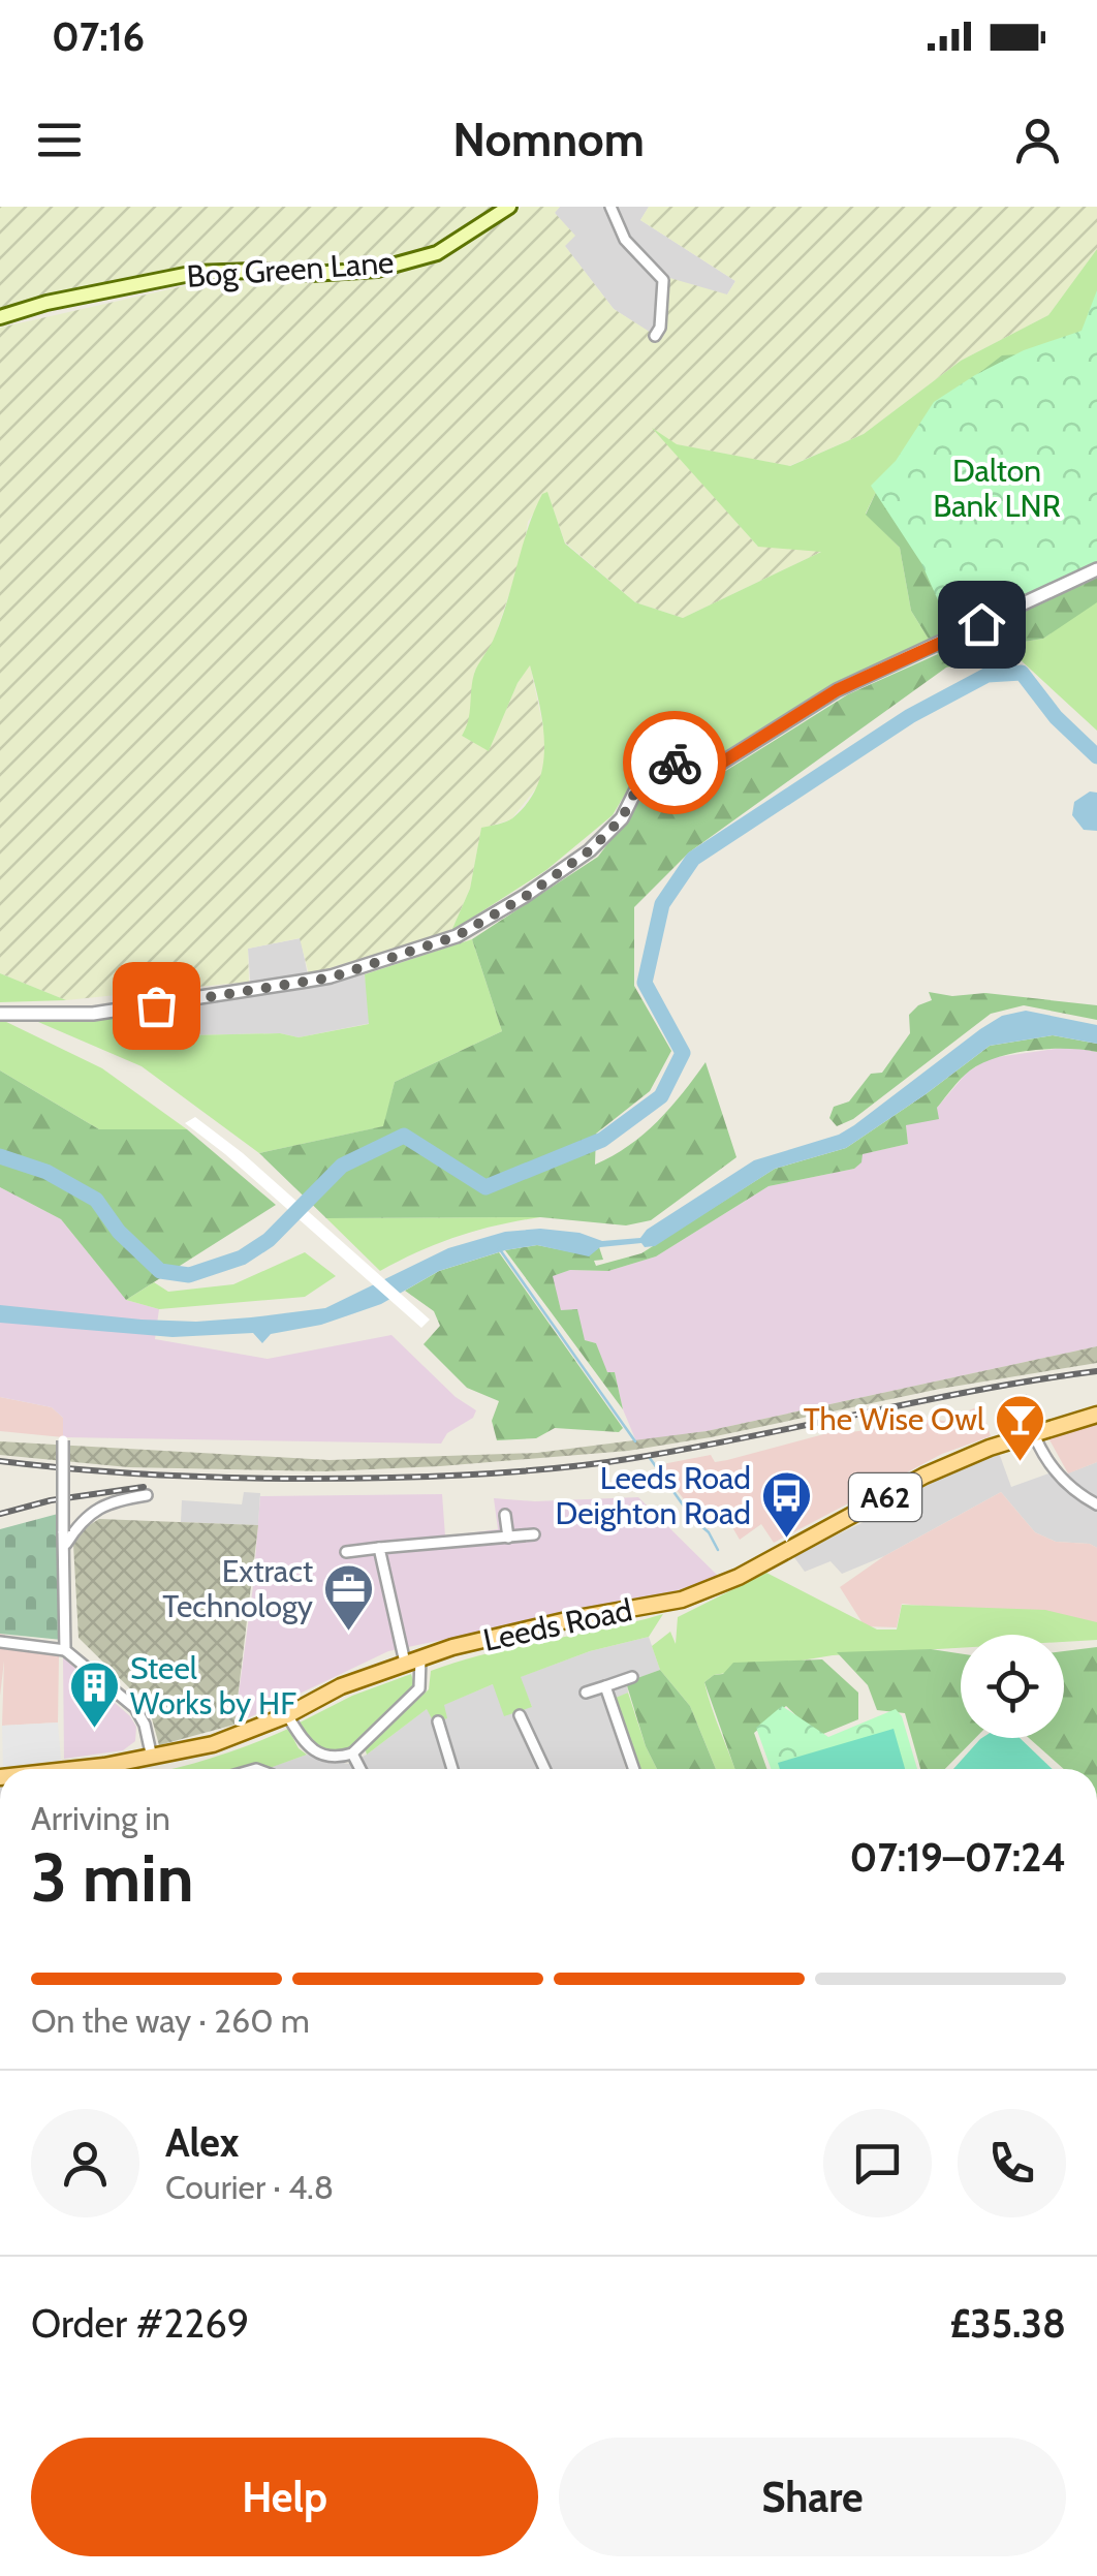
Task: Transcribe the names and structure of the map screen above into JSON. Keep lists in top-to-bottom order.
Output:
{
  "streets": {
    "main road": ["Bog Green Lane", "A62", "Leeds Road"]
  },
  "parks": ["Dalton Bank LNR"],
  "places": {
    "bar": ["The Wise Owl"],
    "bus stop": ["Leeds Road Deighton Road"],
    "office": ["Extract Technology"],
    "building": ["Steel Works by HF"]
  },
  "page": {
    "status": "07:16",
    "header": "Nomnom",
    "heading": ["3 min", "Arriving in", "07:19–07:24"],
    "panel": [
      "Alex",
      "Courier · 4.8",
      "Order #2269",
      "£35.38"
    ],
    "bar": "On the way · 260 m",
    "buttons": ["Help", "Share"]
  }
}
